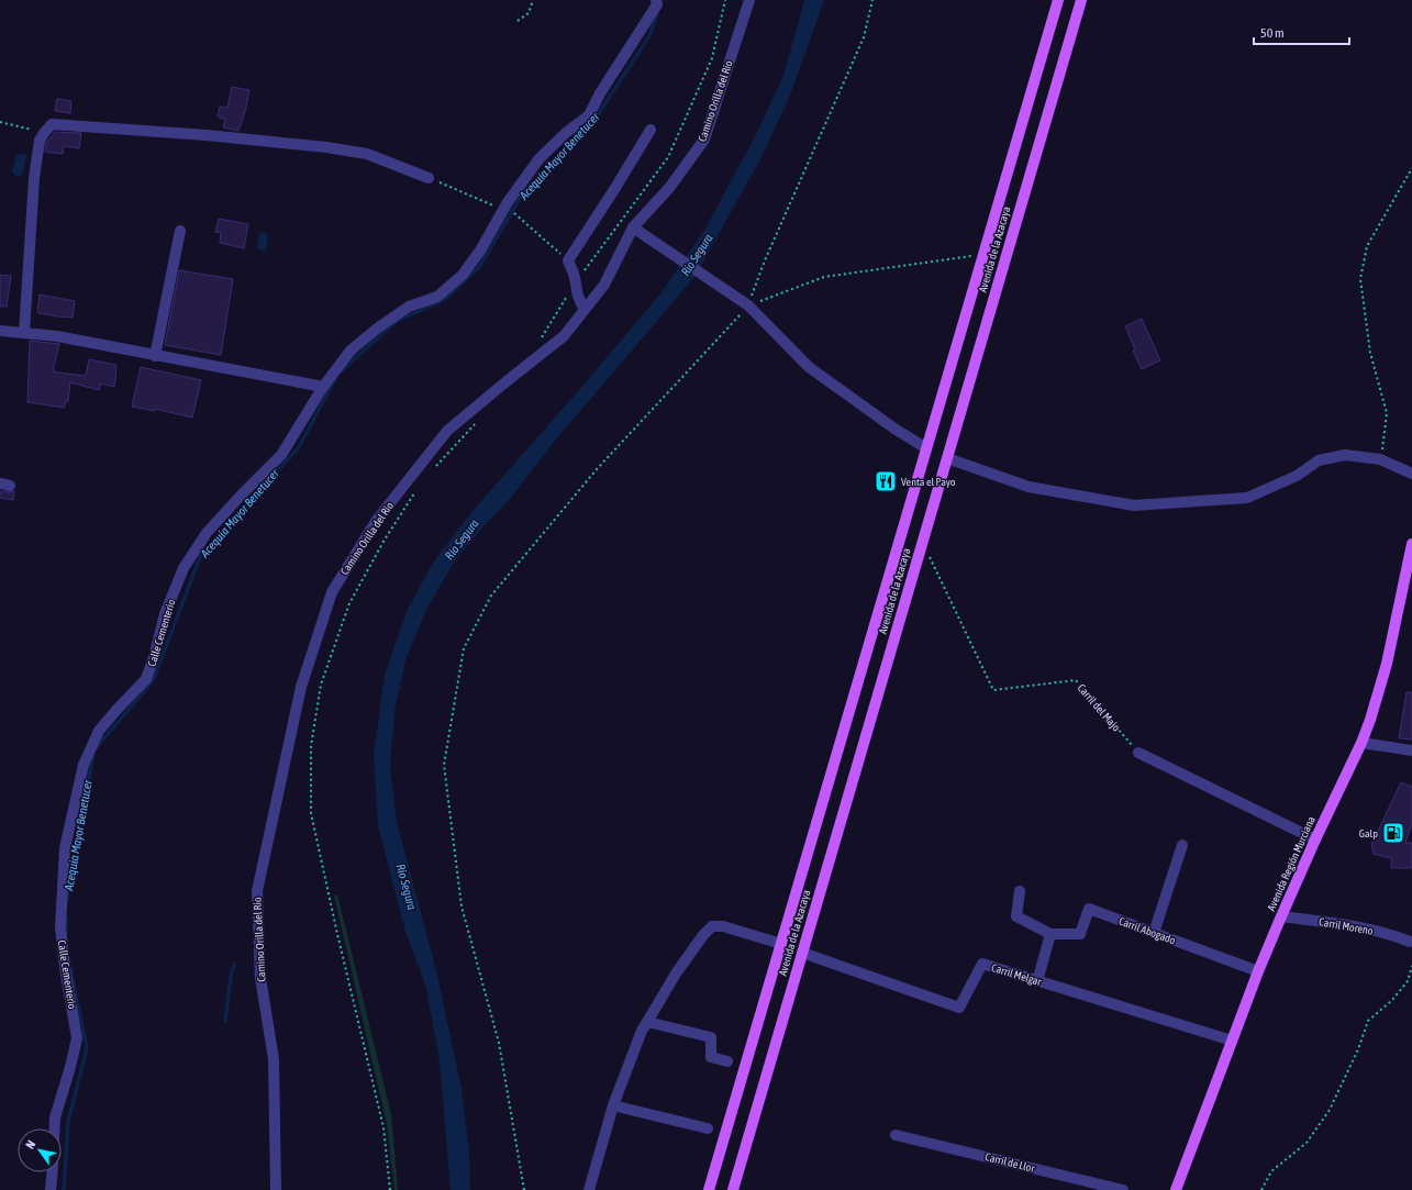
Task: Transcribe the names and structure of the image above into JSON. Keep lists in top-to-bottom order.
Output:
{
  "streets": {
    "main road": ["Avenida de la Azacaya", "Avenida Región Murciana"],
    "street": [
      "Camino Orilla del Río",
      "Calle Cementerio",
      "Carril Moreno",
      "Carril Abogado",
      "Carril Melgar",
      "Carril de Llor"
    ],
    "path": ["Carril del Majo"]
  },
  "crossings": [
    ["Avenida de la Azacaya", "Carril del Majo"],
    ["Avenida de la Azacaya", "Carril Melgar"],
    ["Avenida Región Murciana", "Carril Moreno"],
    ["Avenida Región Murciana", "Carril Abogado"],
    ["Avenida Región Murciana", "Carril Melgar"]
  ],
  "water": ["Acequia Mayor Benetucer", "Río Segura"],
  "places": {
    "restaurant": ["Venta el Payo"],
    "fuel station": ["Galp"]
  },
  "scale_bar": "50 m",
  "north": "top left"
}
